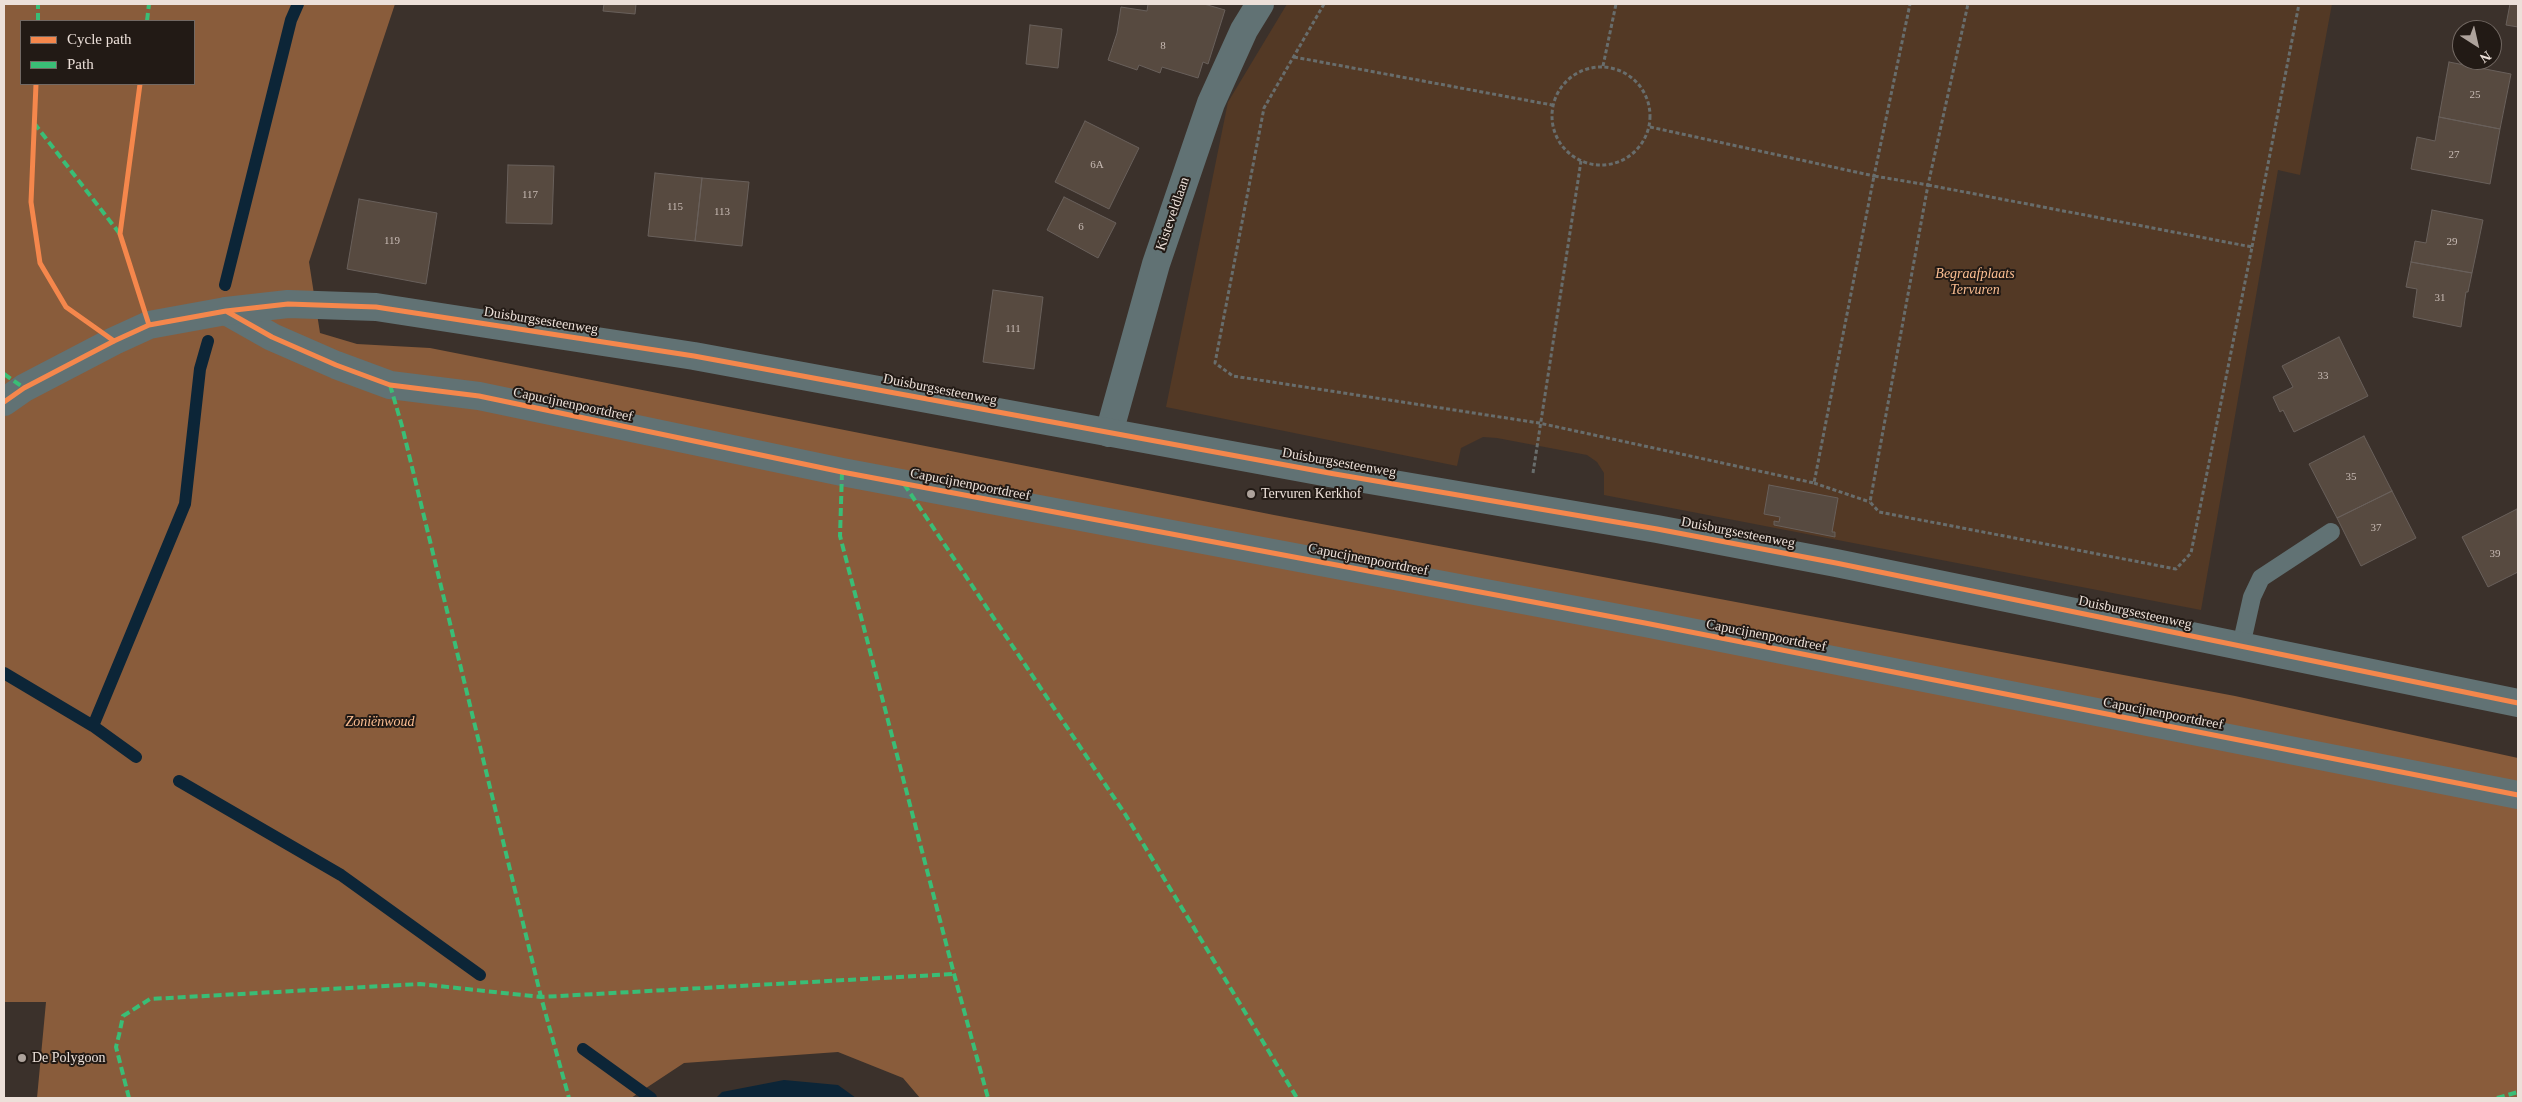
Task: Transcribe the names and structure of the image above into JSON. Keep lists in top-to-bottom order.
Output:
{
  "streets": {
    "street": ["Kisteveldlaan", "Duisburgsesteenweg", "Capucijnenpoortdreef"]
  },
  "crossings": [
    ["Kisteveldlaan", "Duisburgsesteenweg"],
    ["Duisburgsesteenweg", "Capucijnenpoortdreef"]
  ],
  "parks": ["Begraafplaats Tervuren", "Zoniënwoud"],
  "places": ["Tervuren Kerkhof", "De Polygoon"],
  "house_numbers": [
    "8",
    "25",
    "27",
    "6A",
    "117",
    "115",
    "113",
    "6",
    "119",
    "29",
    "31",
    "111",
    "33",
    "35",
    "37",
    "39"
  ],
  "legend": ["Cycle path", "Path"],
  "north": "bottom right"
}
